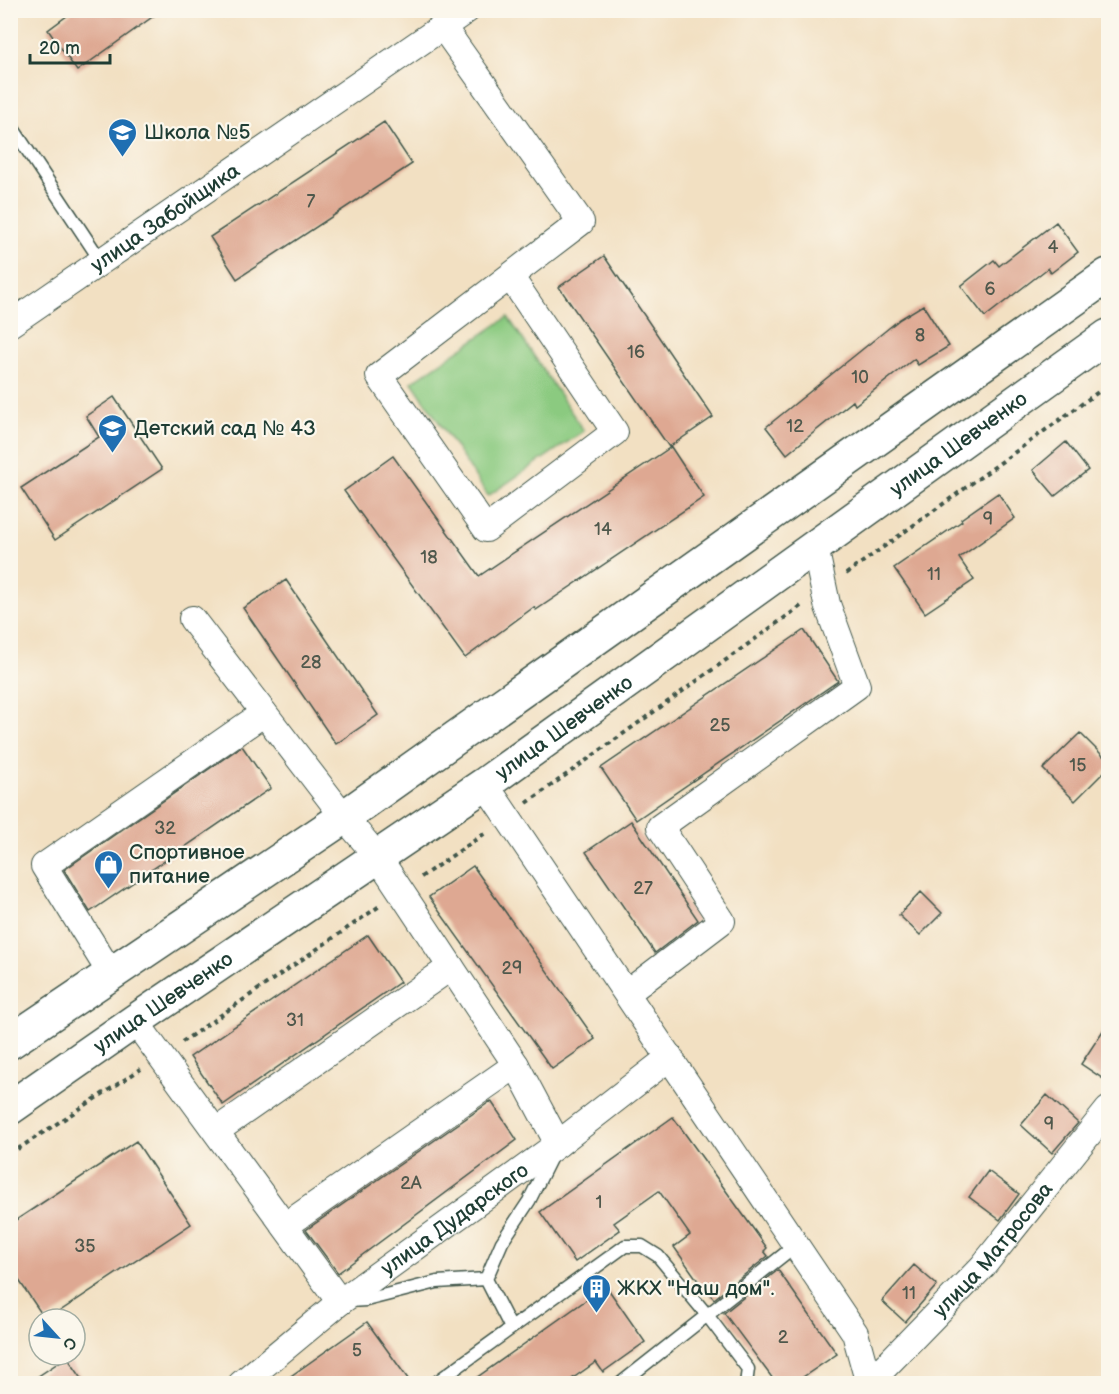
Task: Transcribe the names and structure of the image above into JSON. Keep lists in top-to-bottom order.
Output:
{
  "streets": {
    "main road": ["улица Шевченко"],
    "street": ["улица Забойщика", "улица Дударского", "улица Матросова"]
  },
  "places": {
    "school or university": ["Школа №5", "Детский сад № 43"],
    "shop": ["Спортивное питание"],
    "building": ["ЖКХ \"Наш дом\"."]
  },
  "house_numbers": [
    "7",
    "4",
    "6",
    "8",
    "16",
    "10",
    "12",
    "9",
    "14",
    "18",
    "11",
    "28",
    "25",
    "15",
    "32",
    "27",
    "29",
    "31",
    "9",
    "2А",
    "1",
    "35",
    "11",
    "2",
    "5"
  ],
  "scale_bar": "20 m",
  "north": "bottom right"
}
